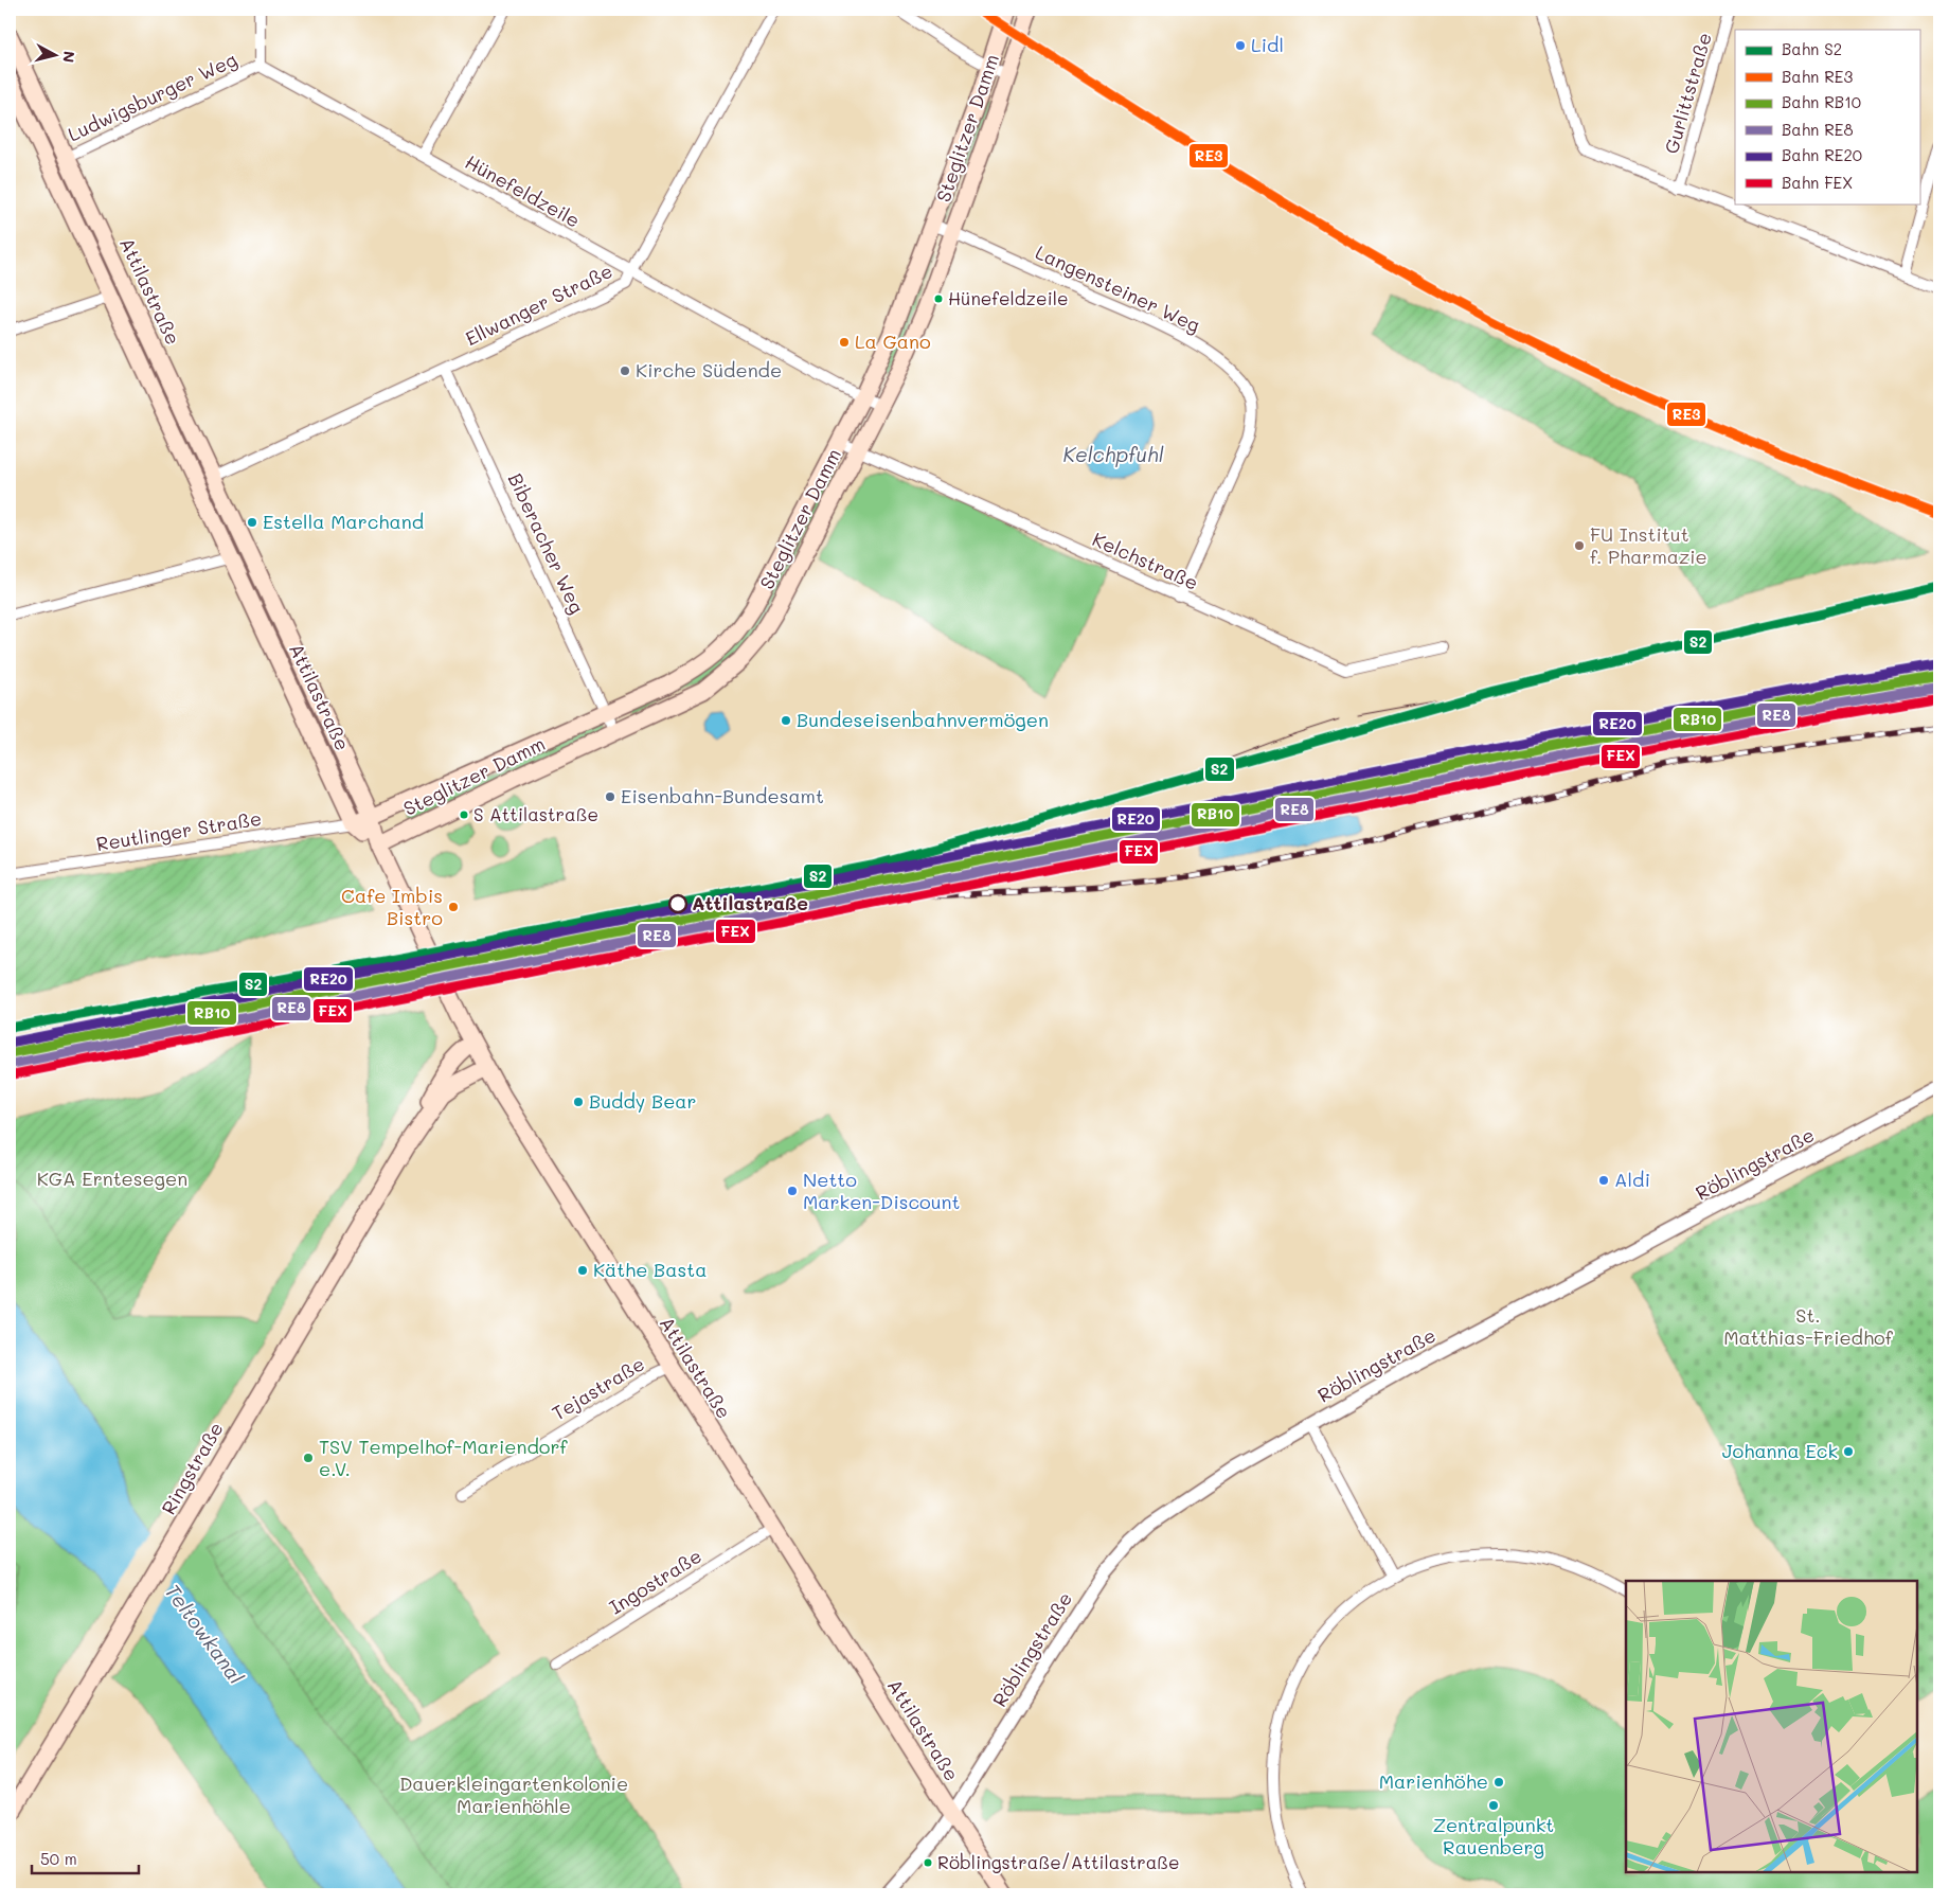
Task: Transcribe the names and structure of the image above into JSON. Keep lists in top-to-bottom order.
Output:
{
  "streets": {
    "main road": ["Steglitzer Damm", "Attilastraße", "Ringstraße"],
    "street": [
      "Gurlittstraße",
      "Ludwigsburger Weg",
      "Hünefeldzeile",
      "Langensteiner Weg",
      "Ellwanger Straße",
      "Biberacher Weg",
      "Kelchstraße",
      "Reutlinger Straße",
      "Röblingstraße",
      "Tejastraße",
      "Ingostraße"
    ]
  },
  "crossings": [
    ["Ludwigsburger Weg", "Hünefeldzeile"],
    ["Ludwigsburger Weg", "Attilastraße"],
    ["Steglitzer Damm", "Hünefeldzeile"],
    ["Steglitzer Damm", "Langensteiner Weg"],
    ["Steglitzer Damm", "Attilastraße"],
    ["Steglitzer Damm", "Biberacher Weg"],
    ["Steglitzer Damm", "Kelchstraße"],
    ["Steglitzer Damm", "Reutlinger Straße"],
    ["Hünefeldzeile", "Ellwanger Straße"],
    ["Langensteiner Weg", "Kelchstraße"],
    ["Attilastraße", "Ellwanger Straße"],
    ["Attilastraße", "Reutlinger Straße"],
    ["Attilastraße", "Röblingstraße"],
    ["Attilastraße", "Tejastraße"],
    ["Attilastraße", "Ringstraße"],
    ["Attilastraße", "Ingostraße"],
    ["Ellwanger Straße", "Biberacher Weg"]
  ],
  "water": ["Kelchpfuhl", "Teltowkanal"],
  "parks": ["KGA Erntesegen", "St. Matthias-Friedhof", "Dauerkleingartenkolonie Marienhöhle"],
  "places": [
    "Lidl",
    "Hünefeldzeile",
    "La Gano",
    "Kirche Südende",
    "Estella Marchand",
    "FU Institut f. Pharmazie",
    "Bundeseisenbahnvermögen",
    "Eisenbahn-Bundesamt",
    "S Attilastraße",
    "Attilastraße",
    "Cafe Imbis Bistro",
    "Buddy Bear",
    "Aldi",
    "Netto Marken-Discount",
    "Käthe Basta",
    "Johanna Eck",
    "TSV Tempelhof-Mariendorf e.V.",
    "Marienhöhe",
    "Zentralpunkt Rauenberg",
    "Röblingstraße/Attilastraße"
  ],
  "lines": [
    "rail line RE3",
    "rail line S2",
    "rail line RE20",
    "rail line RB10",
    "rail line RE8",
    "rail line FEX"
  ],
  "legend": [
    "Bahn S2",
    "Bahn RE3",
    "Bahn RB10",
    "Bahn RE8",
    "Bahn RE20",
    "Bahn FEX"
  ],
  "scale_bar": "50 m",
  "north": "right"
}
